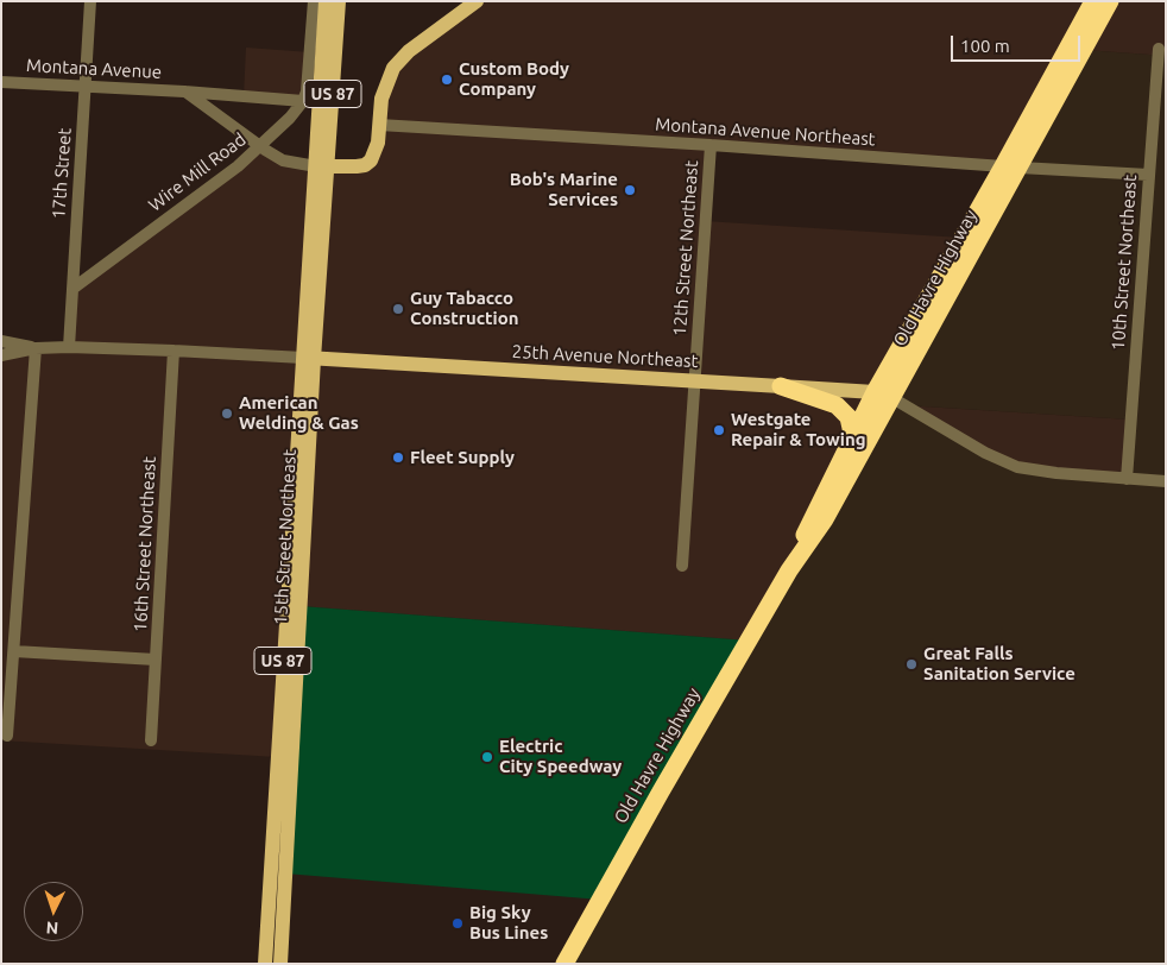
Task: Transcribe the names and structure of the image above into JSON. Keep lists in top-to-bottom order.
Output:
{
  "streets": {
    "highway": ["Old Havre Highway"],
    "main road": [
      "US 87",
      "Wire Mill Road",
      "25th Avenue Northeast",
      "15th Street Northeast"
    ],
    "street": [
      "Montana Avenue",
      "Montana Avenue Northeast",
      "17th Street",
      "12th Street Northeast",
      "10th Street Northeast",
      "16th Street Northeast"
    ]
  },
  "crossings": [
    ["Montana Avenue", "Wire Mill Road"],
    ["Montana Avenue", "17th Street"],
    ["US 87", "Wire Mill Road"],
    ["US 87", "15th Street Northeast"],
    ["Montana Avenue Northeast", "Wire Mill Road"],
    ["Montana Avenue Northeast", "12th Street Northeast"],
    ["Montana Avenue Northeast", "10th Street Northeast"],
    ["Montana Avenue Northeast", "Old Havre Highway"],
    ["Wire Mill Road", "17th Street"],
    ["Wire Mill Road", "15th Street Northeast"],
    ["17th Street", "25th Avenue Northeast"],
    ["12th Street Northeast", "25th Avenue Northeast"],
    ["10th Street Northeast", "25th Avenue Northeast"],
    ["Old Havre Highway", "25th Avenue Northeast"],
    ["25th Avenue Northeast", "15th Street Northeast"],
    ["25th Avenue Northeast", "16th Street Northeast"]
  ],
  "places": [
    "Custom Body Company",
    "Bob's Marine Services",
    "Guy Tabacco Construction",
    "American Welding & Gas",
    "Westgate Repair & Towing",
    "Fleet Supply",
    "Great Falls Sanitation Service",
    "Electric City Speedway",
    "Big Sky Bus Lines"
  ],
  "scale_bar": "100 m",
  "north": "bottom"
}
